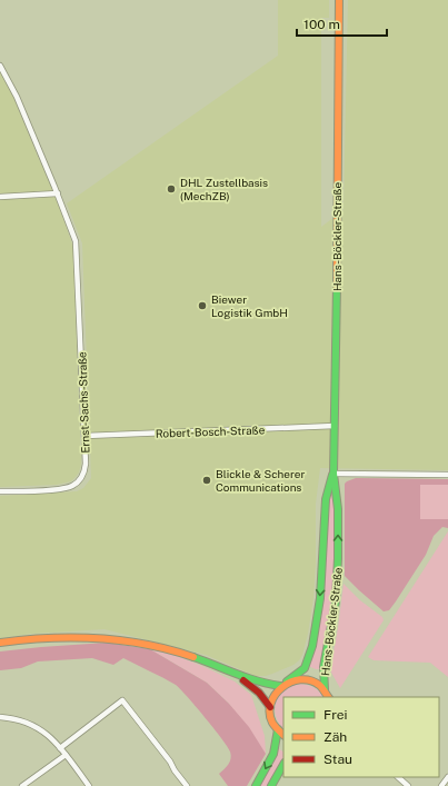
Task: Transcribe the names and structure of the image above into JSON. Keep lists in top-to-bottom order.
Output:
{
  "streets": {
    "main road": ["Hans-Böckler-Straße"],
    "street": ["Ernst-Sachs-Straße", "Robert-Bosch-Straße"]
  },
  "crossings": [
    ["Hans-Böckler-Straße", "Robert-Bosch-Straße"],
    ["Ernst-Sachs-Straße", "Robert-Bosch-Straße"]
  ],
  "places": ["DHL Zustellbasis (MechZB)", "Biewer Logistik GmbH", "Blickle & Scherer Communications"],
  "legend": ["Frei", "Zäh", "Stau"],
  "scale_bar": "100 m"
}
